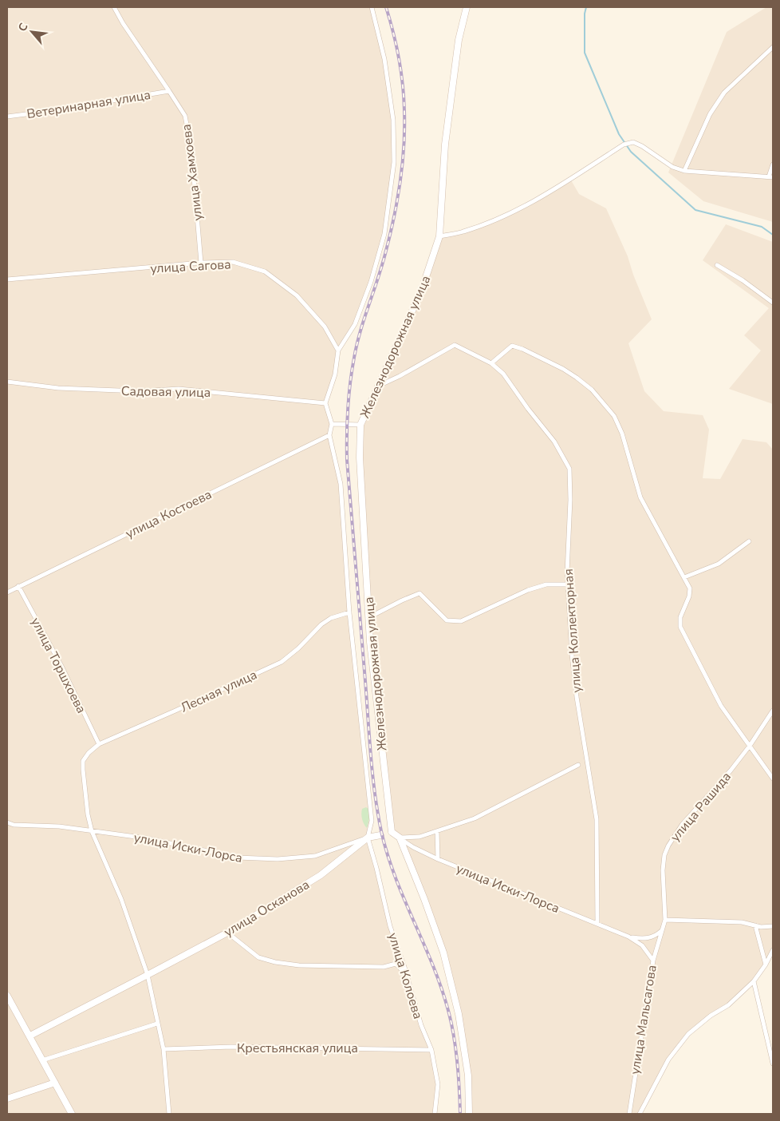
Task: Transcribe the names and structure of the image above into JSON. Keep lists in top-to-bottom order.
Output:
{
  "streets": {
    "street": [
      "Ветеринарная улица",
      "улица Хамхоева",
      "улица Сагова",
      "Железнодорожная улица",
      "Садовая улица",
      "улица Костоева",
      "улица Коллекторная",
      "улица Торшхоева",
      "Лесная улица",
      "улица Рашида",
      "улица Иски-Лорса",
      "улица Осканова",
      "улица Колоева",
      "улица Мальсагова",
      "Крестьянская улица"
    ]
  },
  "crossings": [
    ["Ветеринарная улица", "улица Хамхоева"],
    ["улица Хамхоева", "улица Сагова"],
    ["Железнодорожная улица", "улица Коллекторная"],
    ["Железнодорожная улица", "улица Иски-Лорса"],
    ["Железнодорожная улица", "улица Осканова"],
    ["улица Костоева", "улица Торшхоева"],
    ["улица Коллекторная", "улица Иски-Лорса"],
    ["улица Торшхоева", "Лесная улица"],
    ["Лесная улица", "улица Иски-Лорса"],
    ["улица Рашида", "улица Мальсагова"],
    ["улица Иски-Лорса", "улица Осканова"],
    ["улица Иски-Лорса", "улица Колоева"],
    ["улица Иски-Лорса", "улица Мальсагова"],
    ["улица Осканова", "улица Колоева"],
    ["улица Колоева", "Крестьянская улица"]
  ],
  "north": "top left"
}
